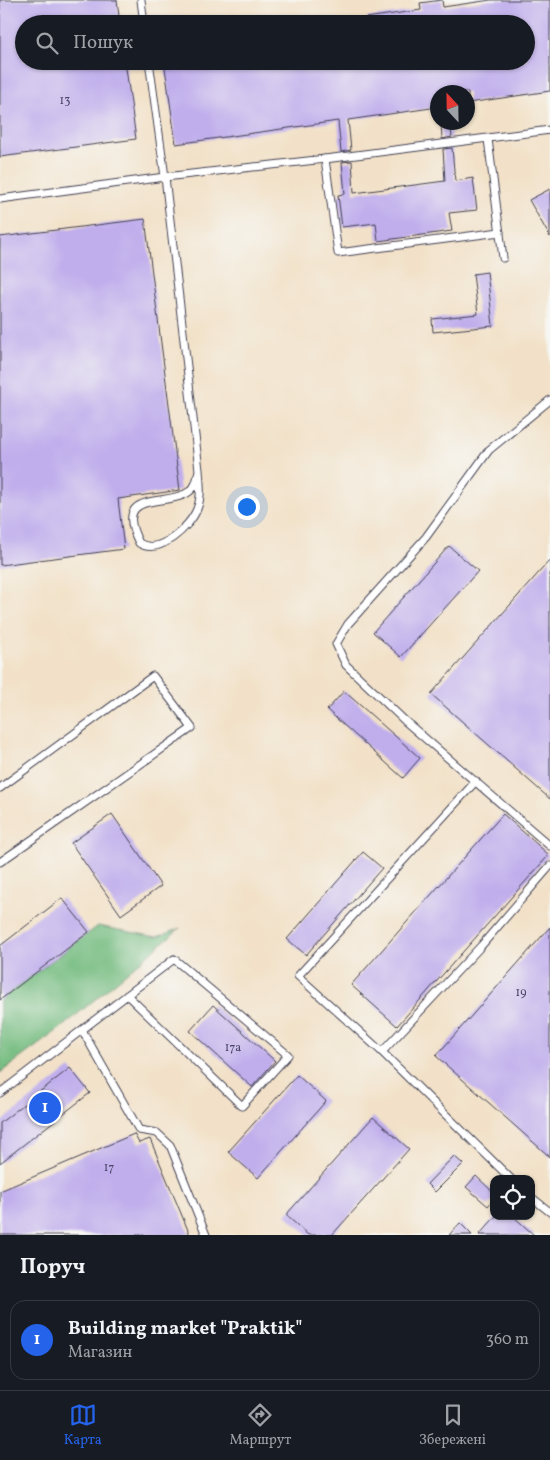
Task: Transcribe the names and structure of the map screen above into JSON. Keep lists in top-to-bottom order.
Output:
{
  "house_numbers": [
    "13",
    "19",
    "17а",
    "17"
  ],
  "north": "top",
  "page": {
    "search": "Пошук",
    "pins": "1",
    "heading": "Поруч",
    "list": [
      {
        "mark": "1",
        "name": "Building market \"Praktik\"",
        "note": "Магазин",
        "value": "360 m"
      }
    ],
    "nav": ["Карта", "Маршрут", "Збережені"]
  }
}
